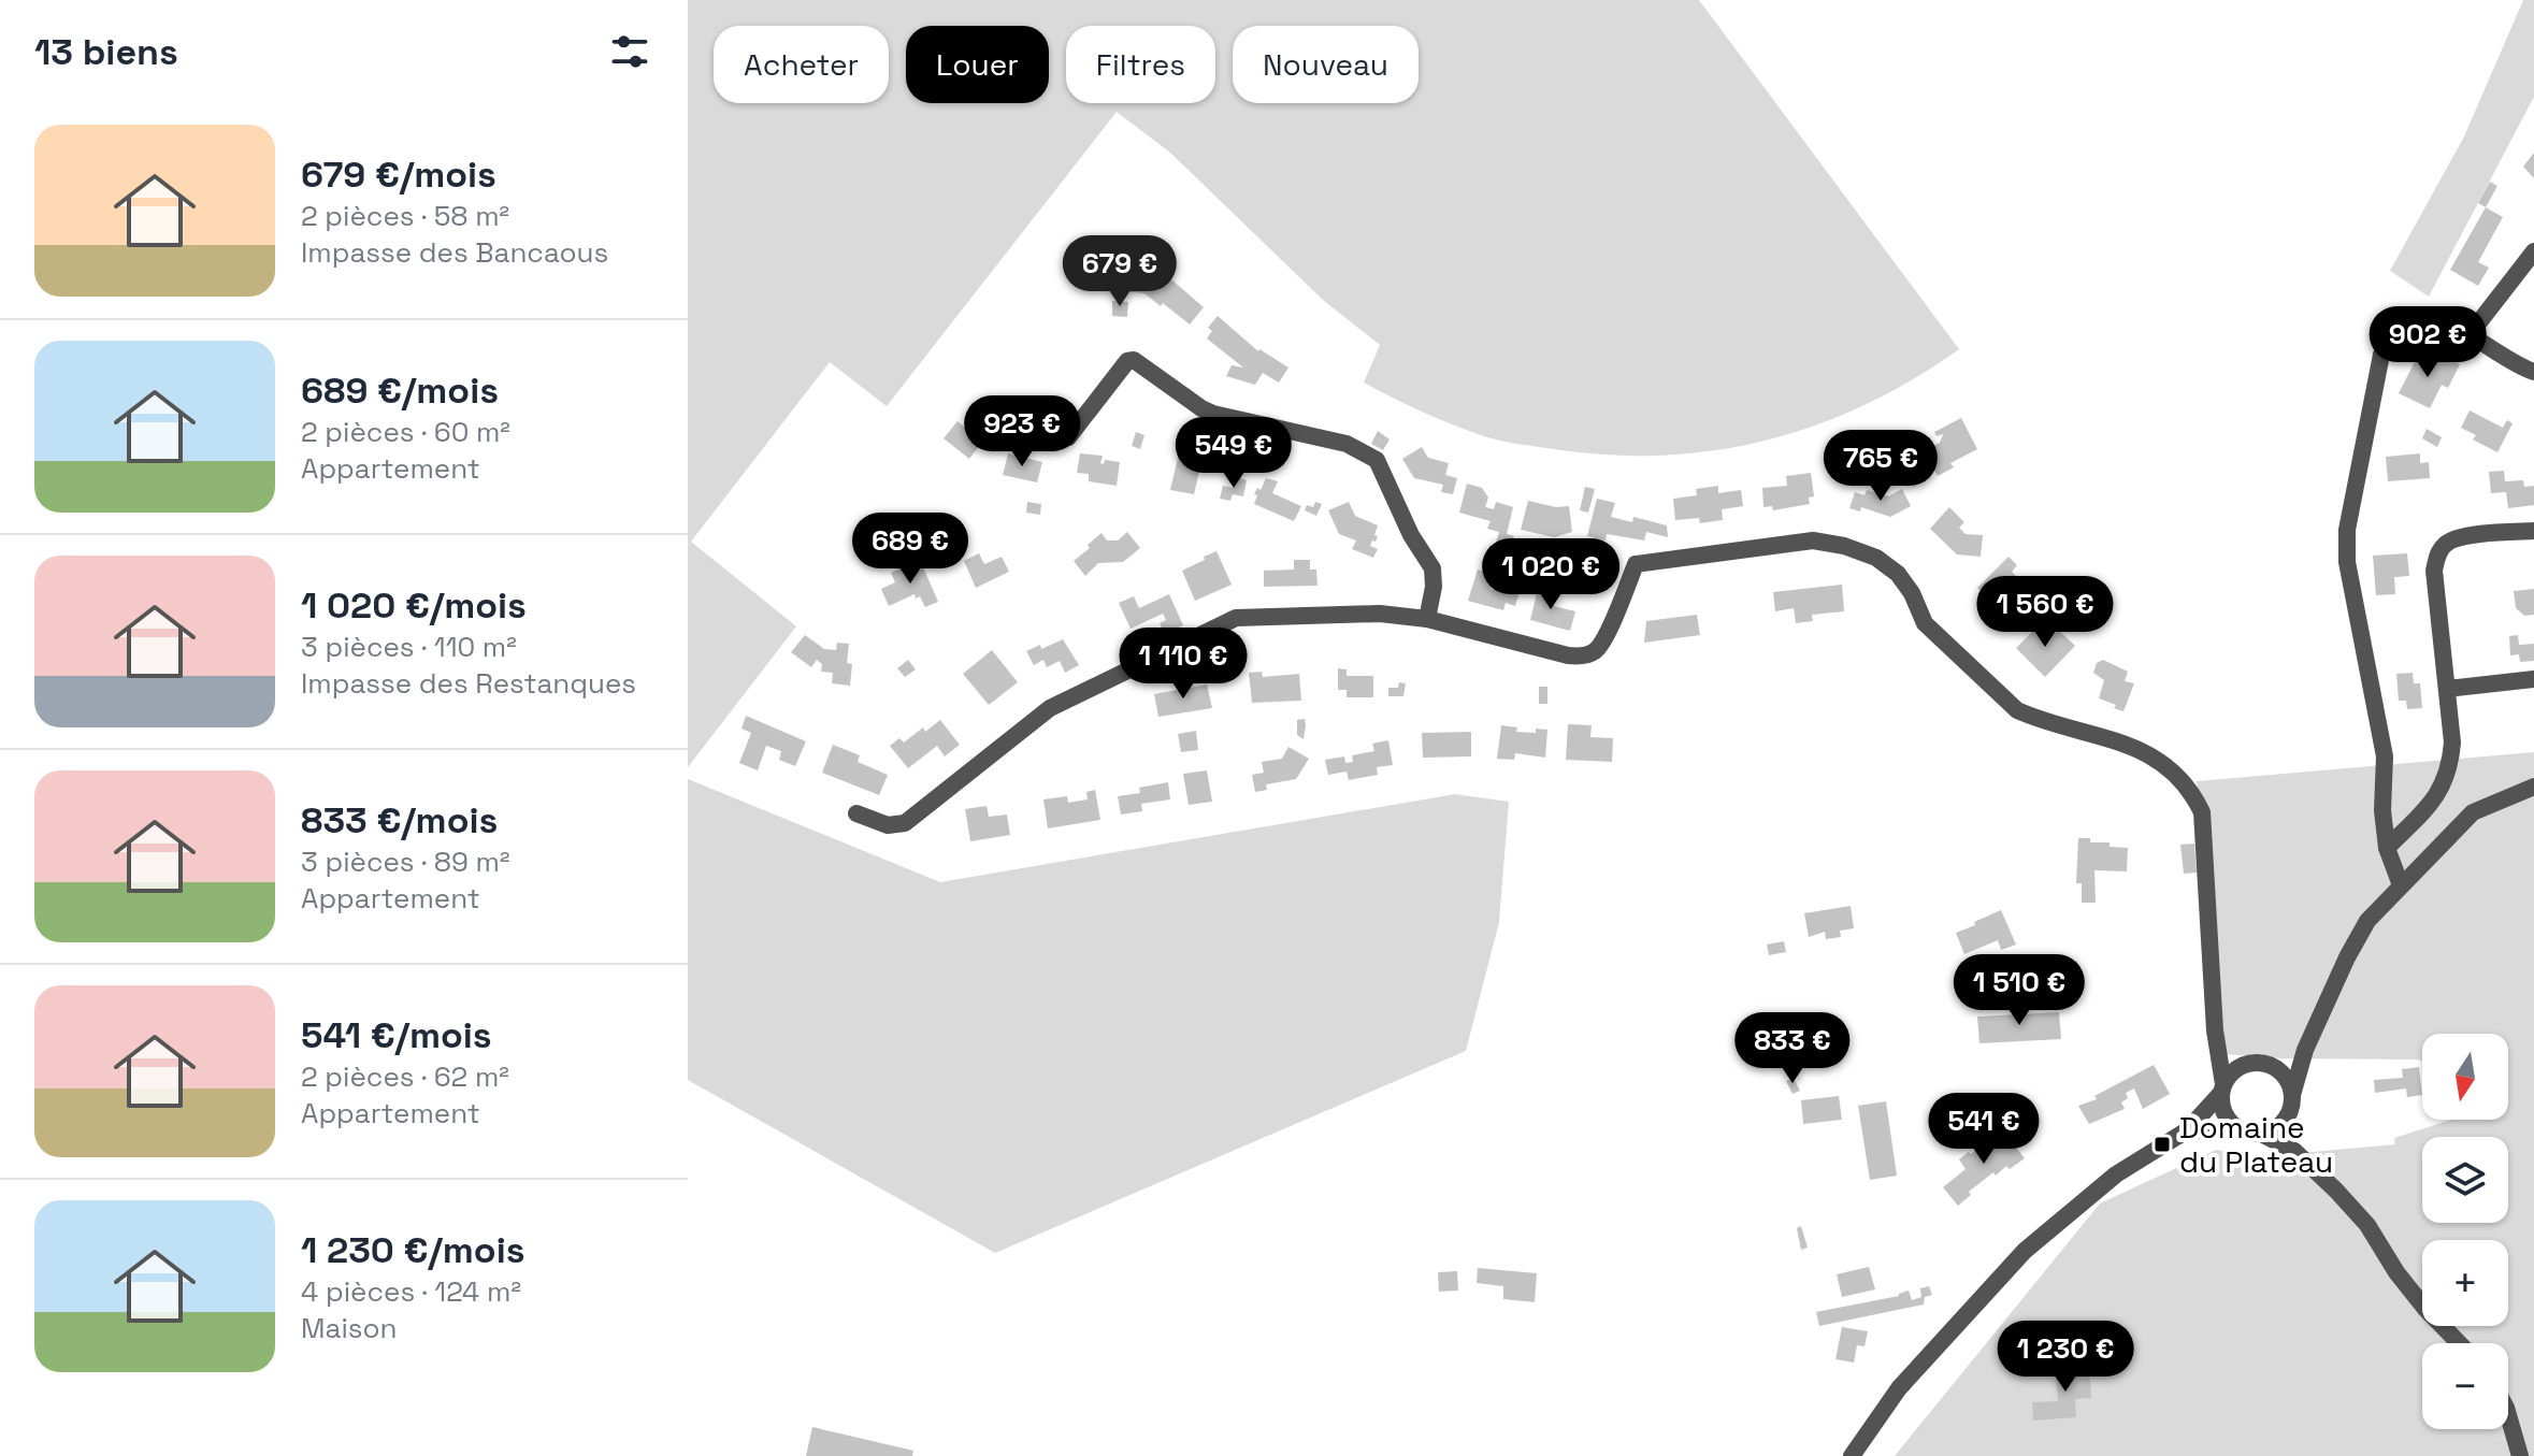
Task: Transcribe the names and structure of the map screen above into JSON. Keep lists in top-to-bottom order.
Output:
{
  "places": {
    "transit": ["Domaine du Plateau"]
  },
  "north": "bottom",
  "page": {
    "heading": "13 biens",
    "chip": [
      "Acheter",
      "Louer",
      "Filtres",
      "Nouveau"
    ],
    "list": [
      {
        "name": "679 €/mois",
        "note": "2 pièces · 58 m² · Impasse des Bancaous"
      },
      {
        "name": "689 €/mois",
        "note": "2 pièces · 60 m² · Appartement"
      },
      {
        "name": "1 020 €/mois",
        "note": "3 pièces · 110 m² · Impasse des Restanques"
      },
      {
        "name": "833 €/mois",
        "note": "3 pièces · 89 m² · Appartement"
      },
      {
        "name": "541 €/mois",
        "note": "2 pièces · 62 m² · Appartement"
      },
      {
        "name": "1 230 €/mois",
        "note": "4 pièces · 124 m² · Maison"
      }
    ],
    "price": [
      "679 €",
      "902 €",
      "923 €",
      "549 €",
      "765 €",
      "689 €",
      "1 020 €",
      "1 560 €",
      "1 110 €",
      "1 510 €",
      "833 €",
      "541 €",
      "1 230 €"
    ],
    "map_buttons": ["+", "−"]
  }
}
